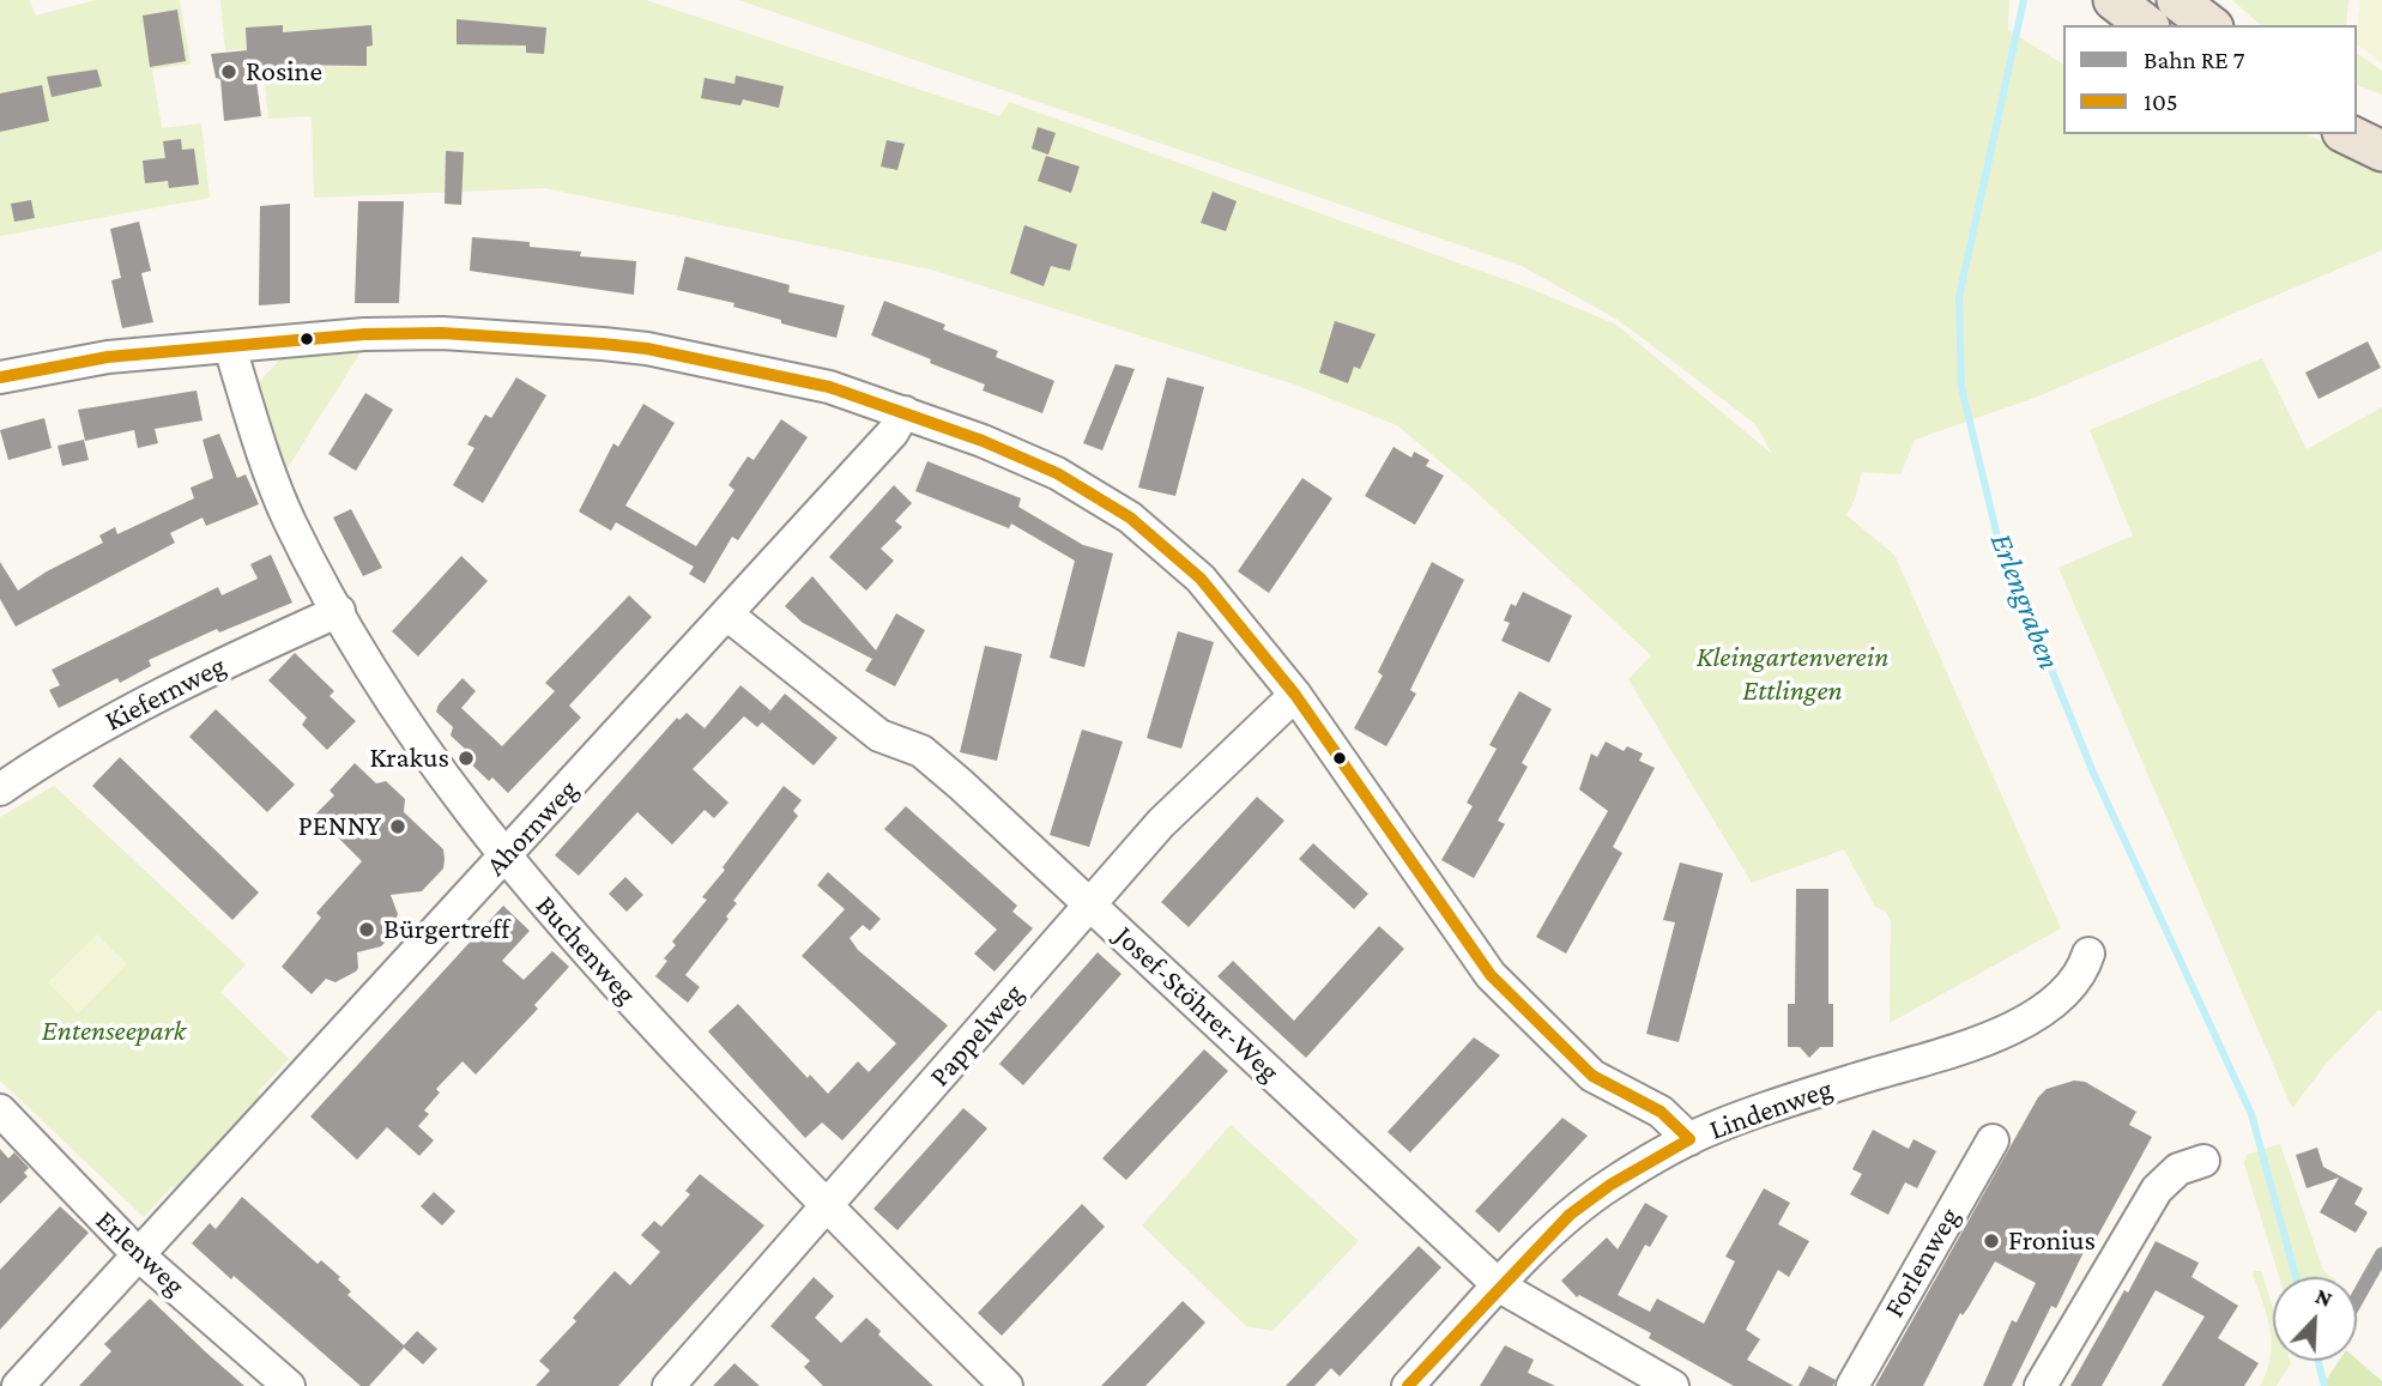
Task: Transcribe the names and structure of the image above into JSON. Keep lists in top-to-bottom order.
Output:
{
  "streets": {
    "street": [
      "Kiefernweg",
      "Ahornweg",
      "Buchenweg",
      "Josef-Stöhrer-Weg",
      "Pappelweg",
      "Lindenweg",
      "Erlenweg",
      "Forlenweg"
    ]
  },
  "crossings": [
    ["Kiefernweg", "Buchenweg"],
    ["Ahornweg", "Buchenweg"],
    ["Ahornweg", "Josef-Stöhrer-Weg"],
    ["Ahornweg", "Erlenweg"],
    ["Buchenweg", "Pappelweg"],
    ["Josef-Stöhrer-Weg", "Pappelweg"],
    ["Josef-Stöhrer-Weg", "Lindenweg"]
  ],
  "water": ["Erlengraben"],
  "parks": ["Kleingartenverein Ettlingen", "Entenseepark"],
  "places": [
    "Rosine",
    "Krakus",
    "PENNY",
    "Bürgertreff",
    "Fronius"
  ],
  "lines": ["transit line 105"],
  "legend": ["Bahn RE 7", "105"],
  "north": "top right"
}
